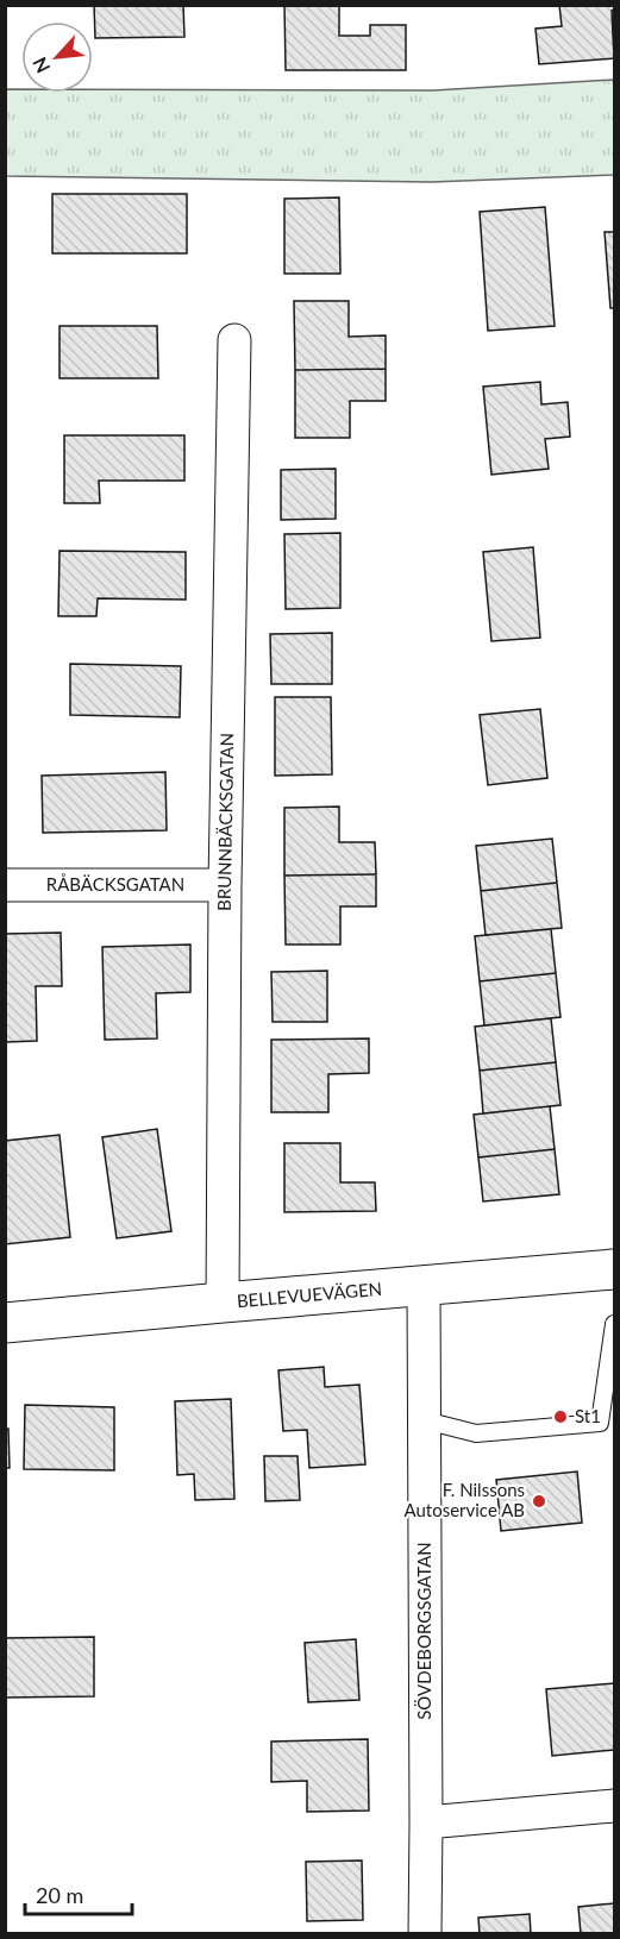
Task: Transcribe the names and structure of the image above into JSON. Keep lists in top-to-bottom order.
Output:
{
  "streets": {
    "street": [
      "BRUNNBÄCKSGATAN",
      "RÅBÄCKSGATAN",
      "BELLEVUEVÄGEN",
      "SÖVDEBORGSGATAN"
    ]
  },
  "crossings": [
    ["BRUNNBÄCKSGATAN", "RÅBÄCKSGATAN"],
    ["BRUNNBÄCKSGATAN", "BELLEVUEVÄGEN"],
    ["BELLEVUEVÄGEN", "SÖVDEBORGSGATAN"]
  ],
  "places": ["St1", "F. Nilssons Autoservice AB"],
  "scale_bar": "20 m",
  "north": "bottom left"
}
